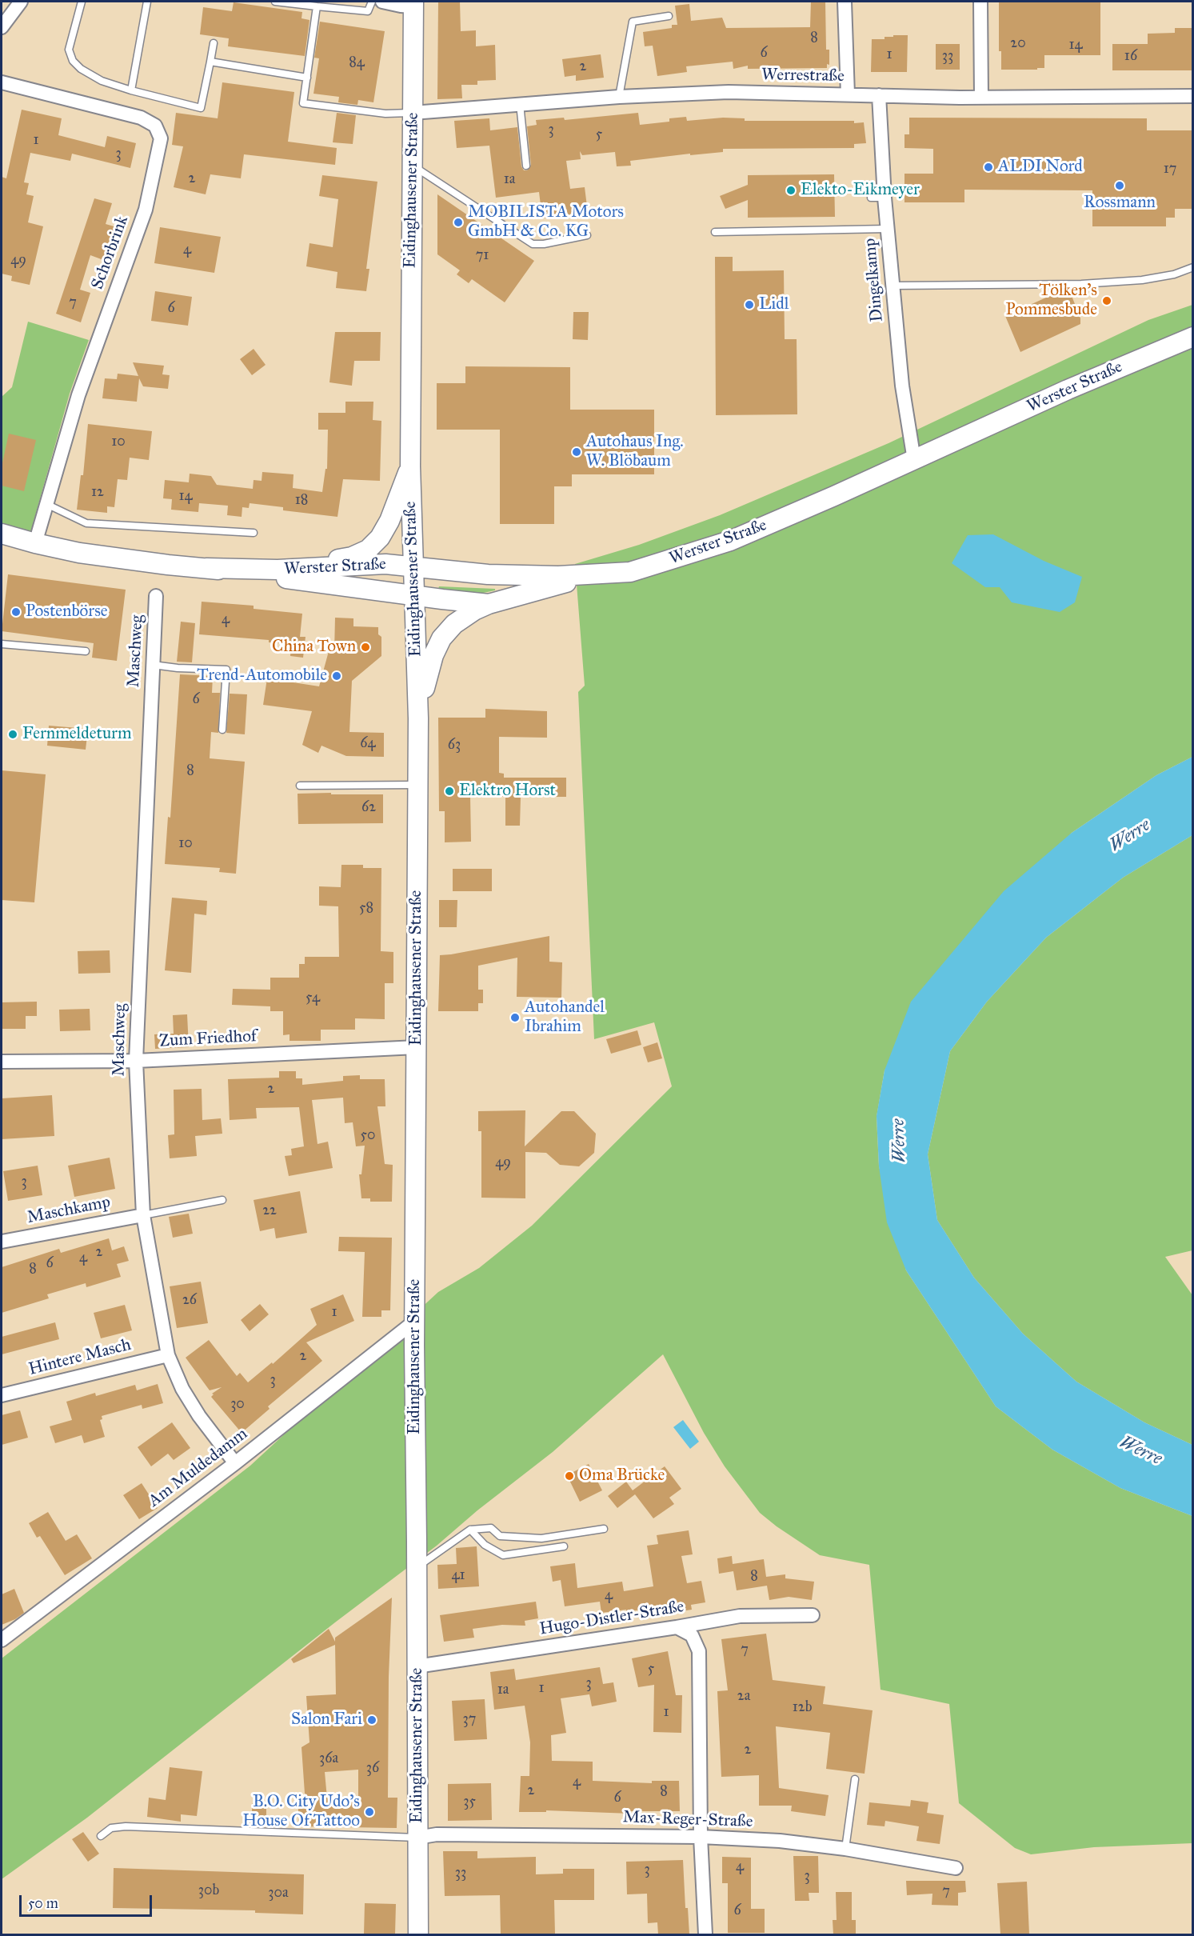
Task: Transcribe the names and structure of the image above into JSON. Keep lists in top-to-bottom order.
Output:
{
  "streets": {
    "main road": ["Eidinghausener Straße", "Werster Straße"],
    "street": [
      "Werrestraße",
      "Schorbrink",
      "Dingelkamp",
      "Maschweg",
      "Zum Friedhof",
      "Maschkamp",
      "Hintere Masch",
      "Am Muldedamm",
      "Hugo-Distler-Straße",
      "Max-Reger-Straße"
    ]
  },
  "crossings": [
    ["Werrestraße", "Eidinghausener Straße"],
    ["Werrestraße", "Dingelkamp"],
    ["Eidinghausener Straße", "Werster Straße"],
    ["Eidinghausener Straße", "Zum Friedhof"],
    ["Eidinghausener Straße", "Am Muldedamm"],
    ["Eidinghausener Straße", "Hugo-Distler-Straße"],
    ["Eidinghausener Straße", "Max-Reger-Straße"],
    ["Schorbrink", "Werster Straße"],
    ["Dingelkamp", "Werster Straße"],
    ["Maschweg", "Zum Friedhof"],
    ["Maschweg", "Maschkamp"],
    ["Maschweg", "Hintere Masch"],
    ["Maschweg", "Am Muldedamm"]
  ],
  "water": ["Werre"],
  "places": [
    "ALDI Nord",
    "Rossmann",
    "Elekto-Eikmeyer",
    "MOBILISTA Motors GmbH & Co. KG",
    "Tölken's Pommesbude",
    "Lidl",
    "Autohaus Ing. W. Blöbaum",
    "Postenbörse",
    "China Town",
    "Trend-Automobile",
    "Fernmeldeturm",
    "Elektro Horst",
    "Autohandel Ibrahim",
    "Oma Brücke",
    "Salon Fari",
    "B.O. City Udo's House Of Tattoo"
  ],
  "house_numbers": [
    "8",
    "20",
    "14",
    "6",
    "1",
    "33",
    "16",
    "84",
    "2",
    "3",
    "5",
    "1",
    "3",
    "17",
    "2",
    "1a",
    "4",
    "71",
    "49",
    "7",
    "6",
    "10",
    "12",
    "14",
    "18",
    "4",
    "6",
    "64",
    "63",
    "8",
    "62",
    "10",
    "58",
    "54",
    "2",
    "50",
    "49",
    "3",
    "22",
    "2",
    "4",
    "6",
    "8",
    "26",
    "1",
    "2",
    "3",
    "30",
    "41",
    "8",
    "4",
    "7",
    "5",
    "3",
    "1",
    "1a",
    "2a",
    "12b",
    "1",
    "37",
    "2",
    "36a",
    "36",
    "4",
    "2",
    "8",
    "6",
    "35",
    "4",
    "3",
    "33",
    "3",
    "30b",
    "7",
    "30a",
    "6"
  ],
  "scale_bar": "50 m"
}
